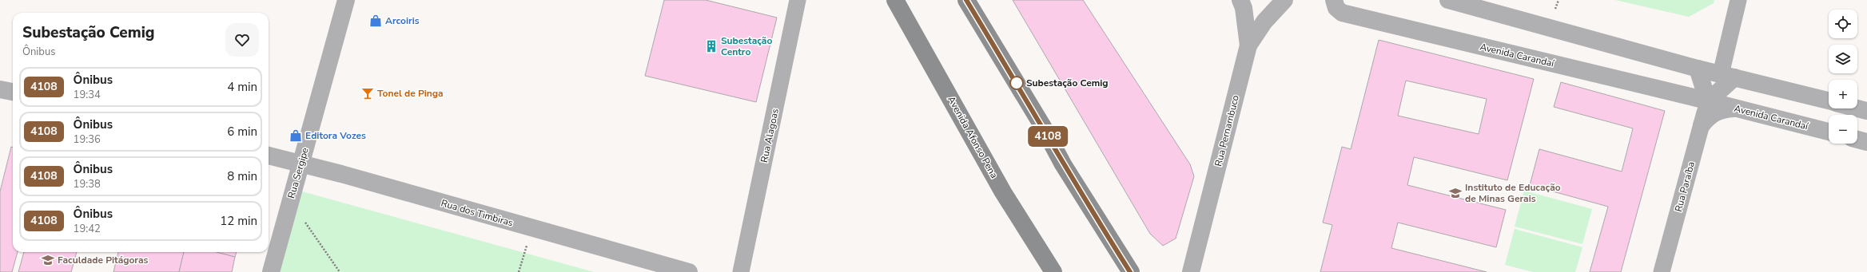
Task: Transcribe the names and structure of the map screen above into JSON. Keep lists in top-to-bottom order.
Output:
{
  "streets": {
    "main road": ["Avenida Afonso Pena"],
    "street": [
      "Avenida Carandaí",
      "Rua Pernambuco",
      "Rua Alagoas",
      "Rua Sergipe",
      "Rua Paraíba",
      "Rua dos Timbiras"
    ]
  },
  "crossings": [
    ["Avenida Carandaí", "Rua Paraíba"],
    ["Rua Sergipe", "Rua dos Timbiras"]
  ],
  "places": {
    "shop": ["Arcoiris", "Editora Vozes"],
    "building": ["Subestação Centro"],
    "other": ["Subestação Cemig"],
    "bar": ["Tonel de Pinga"],
    "school or university": ["Instituto de Educação de Minas Gerais", "Faculdade Pitágoras"]
  },
  "lines": ["bus line 4108"],
  "page": {
    "on_map": "4108",
    "map_buttons": ["+", "−"],
    "heading": ["Subestação Cemig", "Ônibus"],
    "list": [
      {
        "mark": "4108",
        "name": "Ônibus",
        "note": "19:34",
        "value": "4 min"
      },
      {
        "mark": "4108",
        "name": "Ônibus",
        "note": "19:36",
        "value": "6 min"
      },
      {
        "mark": "4108",
        "name": "Ônibus",
        "note": "19:38",
        "value": "8 min"
      },
      {
        "mark": "4108",
        "name": "Ônibus",
        "note": "19:42",
        "value": "12 min"
      }
    ]
  }
}
